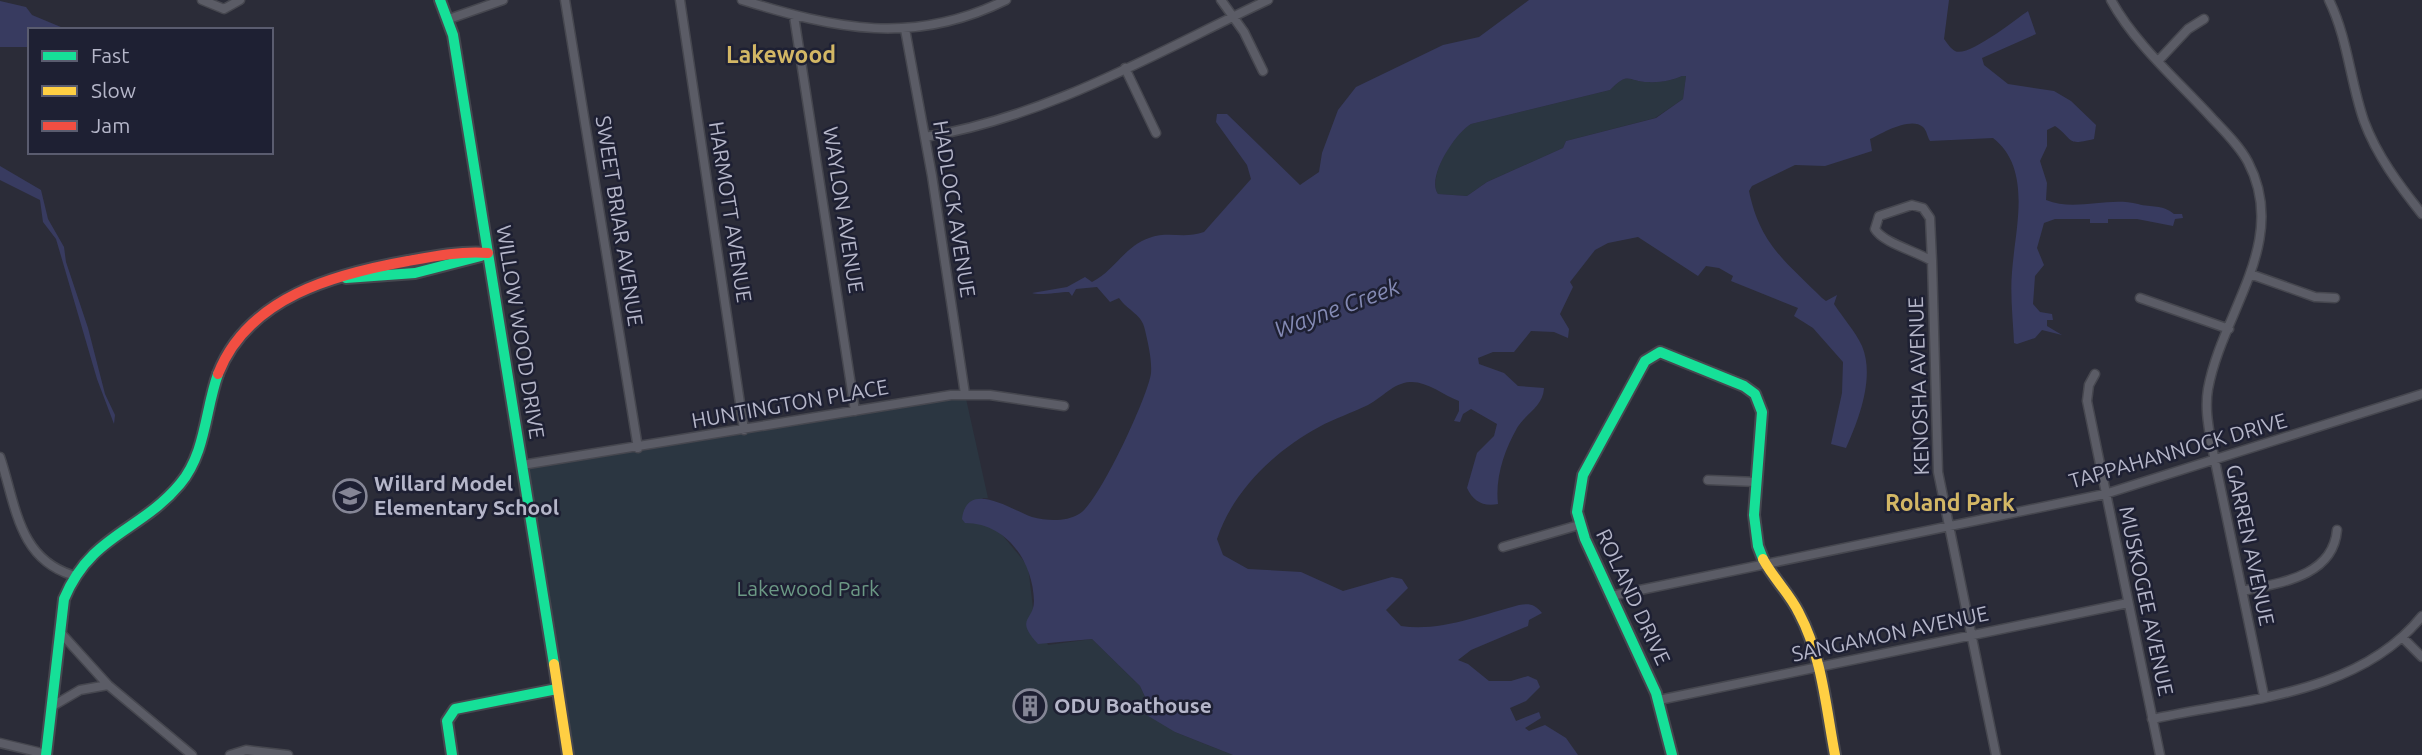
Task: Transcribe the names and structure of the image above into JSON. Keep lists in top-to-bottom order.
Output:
{
  "streets": {
    "street": [
      "HADLOCK AVENUE",
      "WAYLON AVENUE",
      "HARMOTT AVENUE",
      "SWEET BRIAR AVENUE",
      "WILLOW WOOD DRIVE",
      "KENOSHA AVENUE",
      "HUNTINGTON PLACE",
      "TAPPAHANNOCK DRIVE",
      "GARREN AVENUE",
      "ROLAND DRIVE",
      "MUSKOGEE AVENUE",
      "SANGAMON AVENUE"
    ]
  },
  "crossings": [
    ["HADLOCK AVENUE", "HUNTINGTON PLACE"],
    ["WAYLON AVENUE", "HUNTINGTON PLACE"],
    ["HARMOTT AVENUE", "HUNTINGTON PLACE"],
    ["SWEET BRIAR AVENUE", "HUNTINGTON PLACE"],
    ["WILLOW WOOD DRIVE", "HUNTINGTON PLACE"],
    ["KENOSHA AVENUE", "TAPPAHANNOCK DRIVE"],
    ["KENOSHA AVENUE", "SANGAMON AVENUE"],
    ["TAPPAHANNOCK DRIVE", "GARREN AVENUE"],
    ["TAPPAHANNOCK DRIVE", "ROLAND DRIVE"],
    ["TAPPAHANNOCK DRIVE", "MUSKOGEE AVENUE"],
    ["ROLAND DRIVE", "SANGAMON AVENUE"],
    ["MUSKOGEE AVENUE", "SANGAMON AVENUE"]
  ],
  "districts": ["Lakewood", "Roland Park"],
  "water": ["Wayne Creek"],
  "parks": ["Lakewood Park"],
  "places": {
    "school or university": ["Willard Model Elementary School"],
    "building": ["ODU Boathouse"]
  },
  "legend": ["Fast", "Slow", "Jam"]
}
